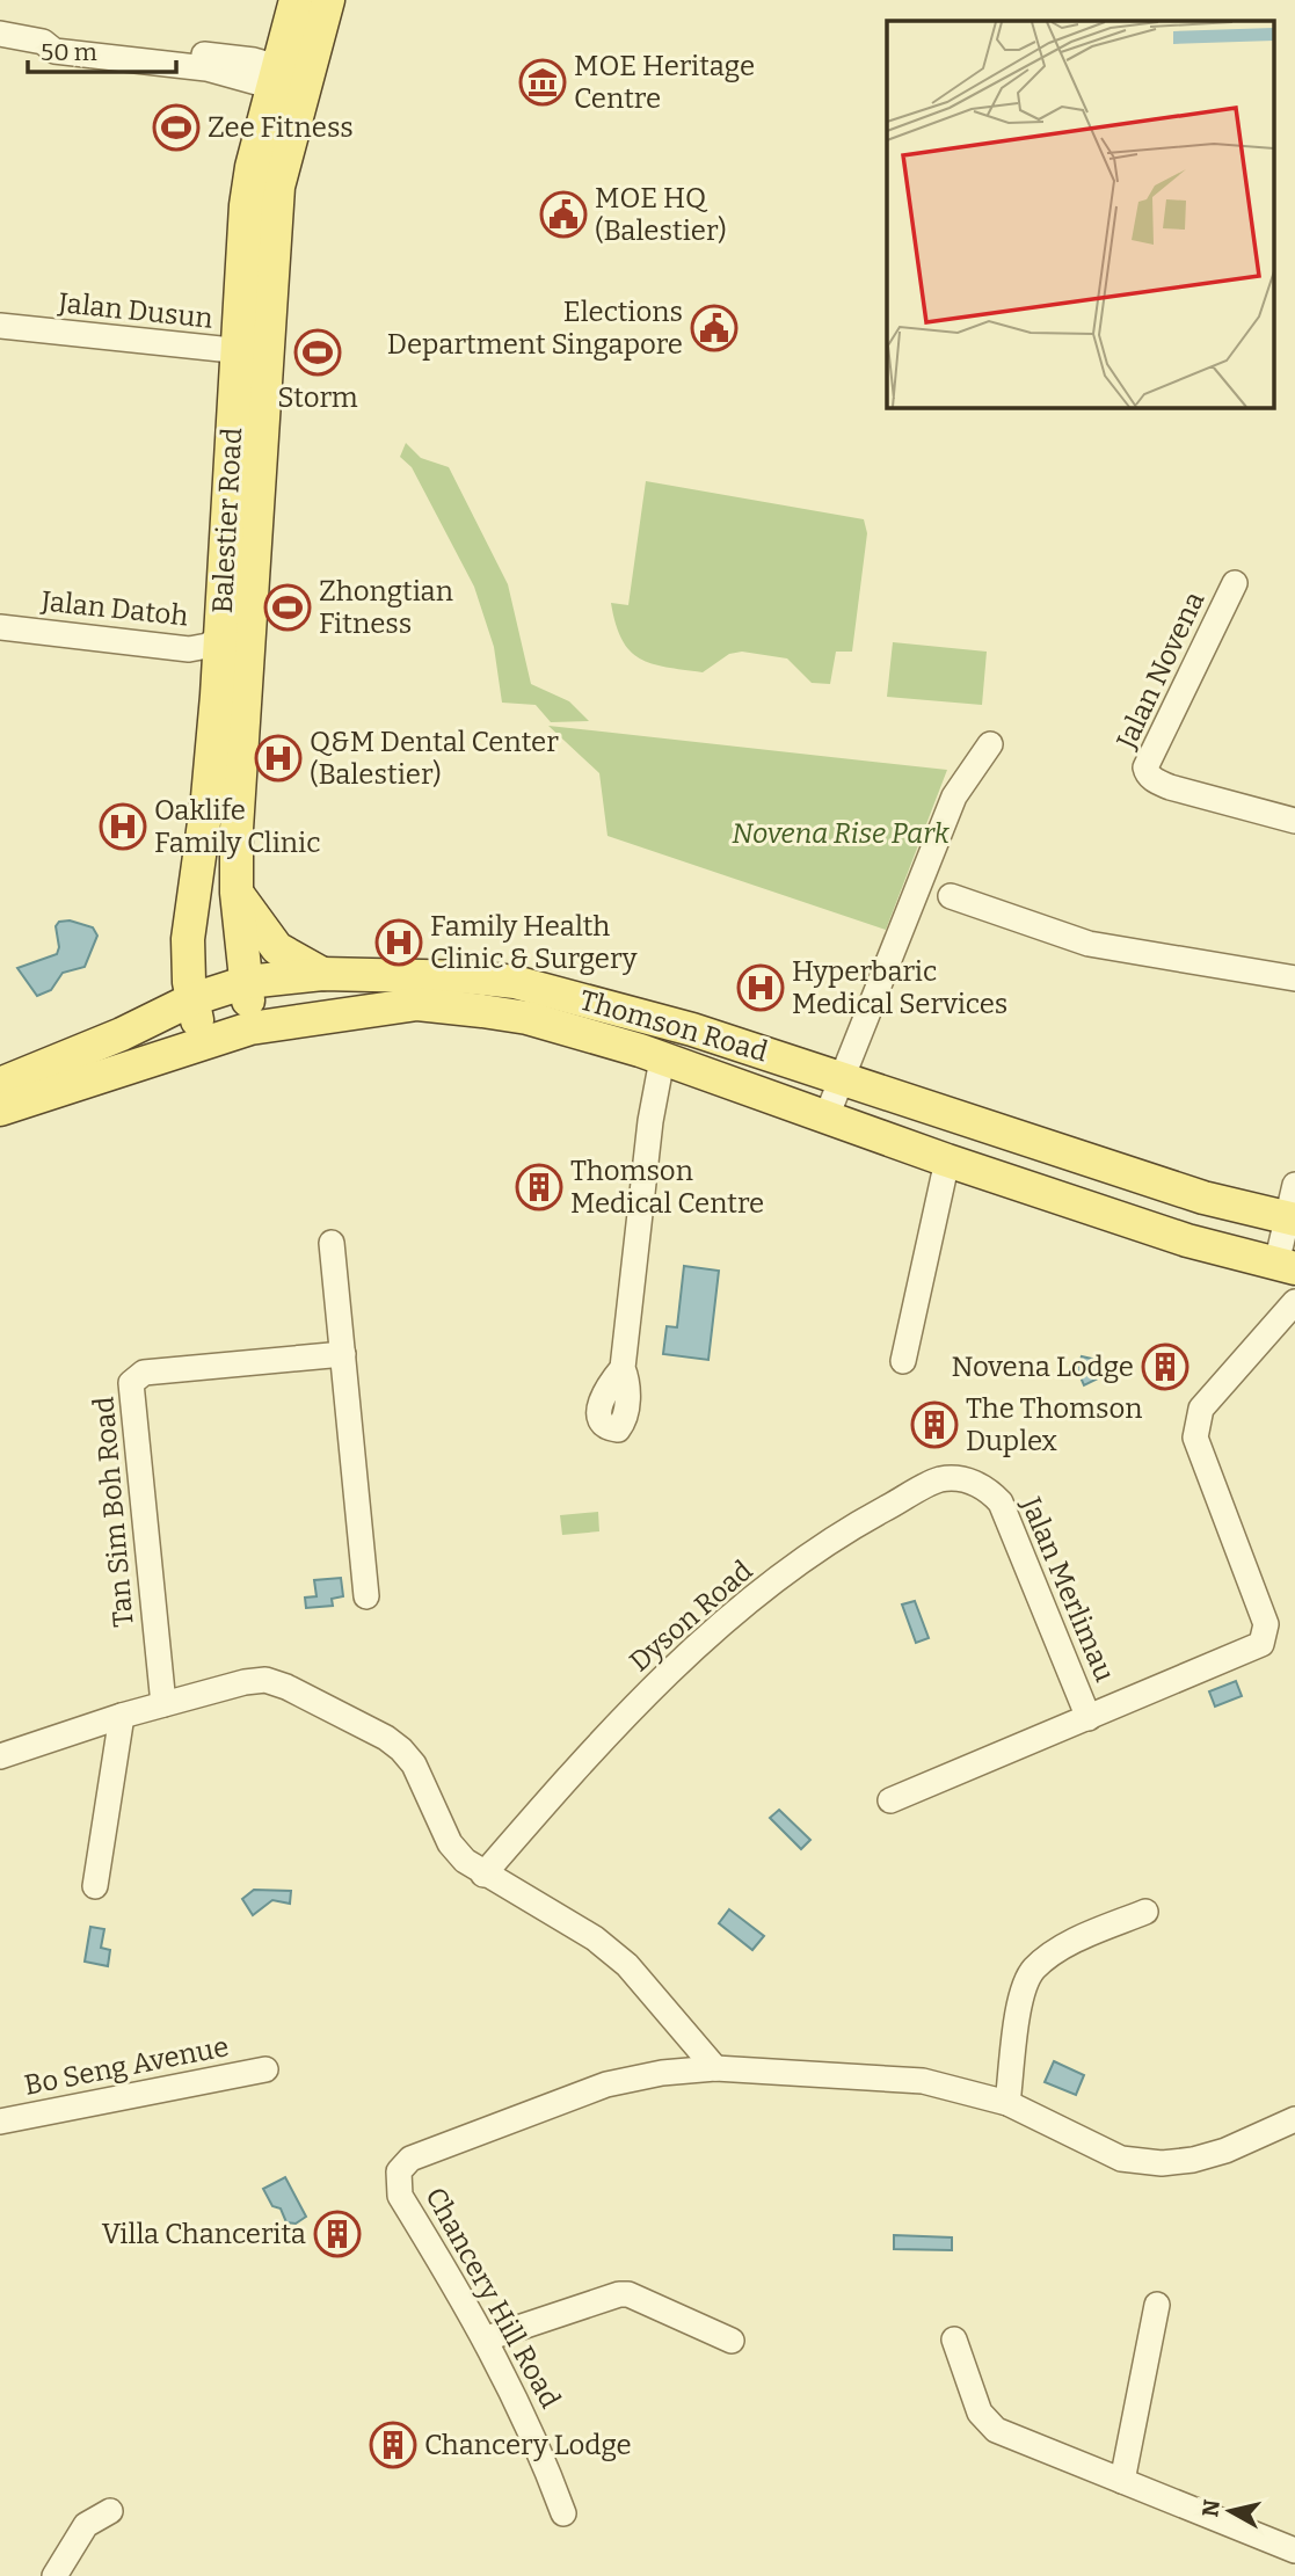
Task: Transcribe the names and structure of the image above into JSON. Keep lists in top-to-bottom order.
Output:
{
  "streets": {
    "main road": ["Balestier Road", "Thomson Road"],
    "street": [
      "Jalan Dusun",
      "Jalan Datoh",
      "Jalan Novena",
      "Tan Sim Boh Road",
      "Jalan Merlimau",
      "Dyson Road",
      "Bo Seng Avenue",
      "Chancery Hill Road"
    ]
  },
  "crossings": [
    ["Jalan Dusun", "Balestier Road"],
    ["Balestier Road", "Jalan Datoh"],
    ["Balestier Road", "Thomson Road"],
    ["Jalan Merlimau", "Dyson Road"]
  ],
  "parks": ["Novena Rise Park"],
  "places": {
    "museum": ["MOE Heritage Centre"],
    "sports": ["Zee Fitness", "Storm", "Zhongtian Fitness"],
    "public building": ["MOE HQ (Balestier)", "Elections Department Singapore"],
    "hospital": [
      "Q&M Dental Center (Balestier)",
      "Oaklife Family Clinic",
      "Family Health Clinic & Surgery",
      "Hyperbaric Medical Services"
    ],
    "building": [
      "Thomson Medical Centre",
      "Novena Lodge",
      "The Thomson Duplex",
      "Villa Chancerita",
      "Chancery Lodge"
    ]
  },
  "scale_bar": "50 m",
  "north": "left"
}
